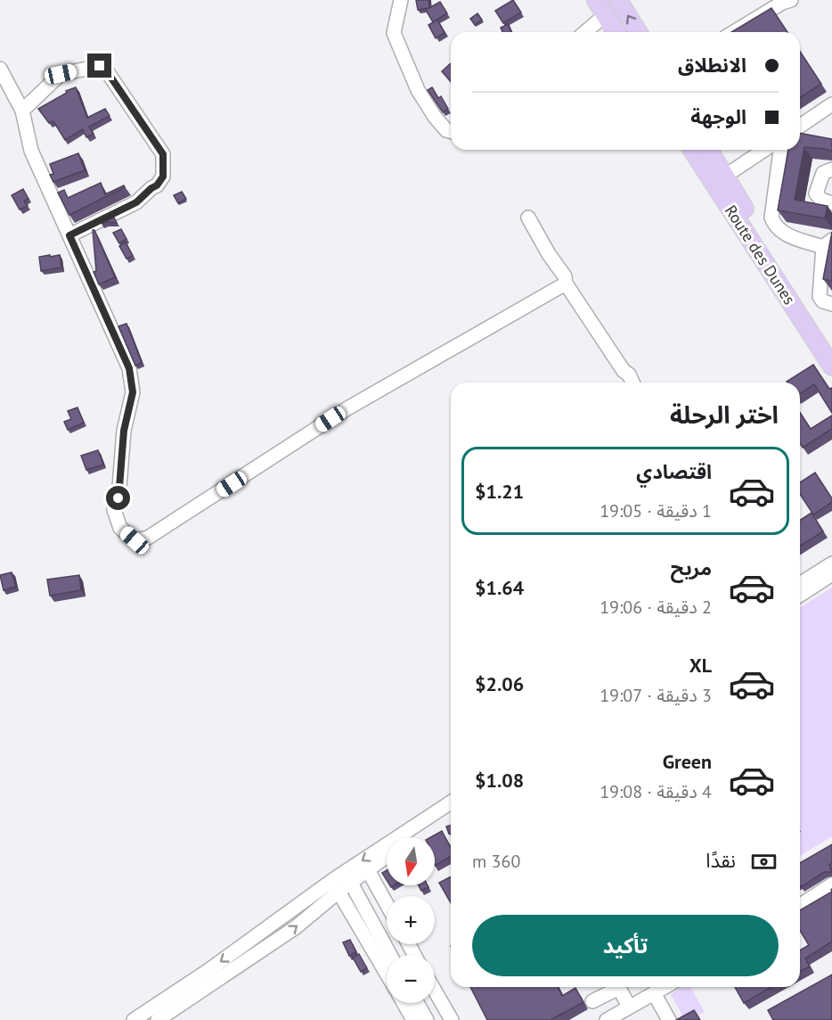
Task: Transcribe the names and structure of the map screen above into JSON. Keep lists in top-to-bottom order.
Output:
{
  "streets": {
    "main road": ["Route des Dunes"]
  },
  "north": "bottom",
  "page": {
    "banner": ["الانطلاق", "الوجهة"],
    "heading": "اختر الرحلة",
    "list": [
      {
        "name": "اقتصادي",
        "note": "1 دقيقة · 19:05",
        "value": "$1.21"
      },
      {
        "name": "مريح",
        "note": "2 دقيقة · 19:06",
        "value": "$1.64"
      },
      {
        "name": "XL",
        "note": "3 دقيقة · 19:07",
        "value": "$2.06"
      },
      {
        "name": "Green",
        "note": "4 دقيقة · 19:08",
        "value": "$1.08"
      }
    ],
    "pay": ["نقدًا", "360 m"],
    "map_buttons": ["+", "−"],
    "buttons": "تأكيد"
  }
}
